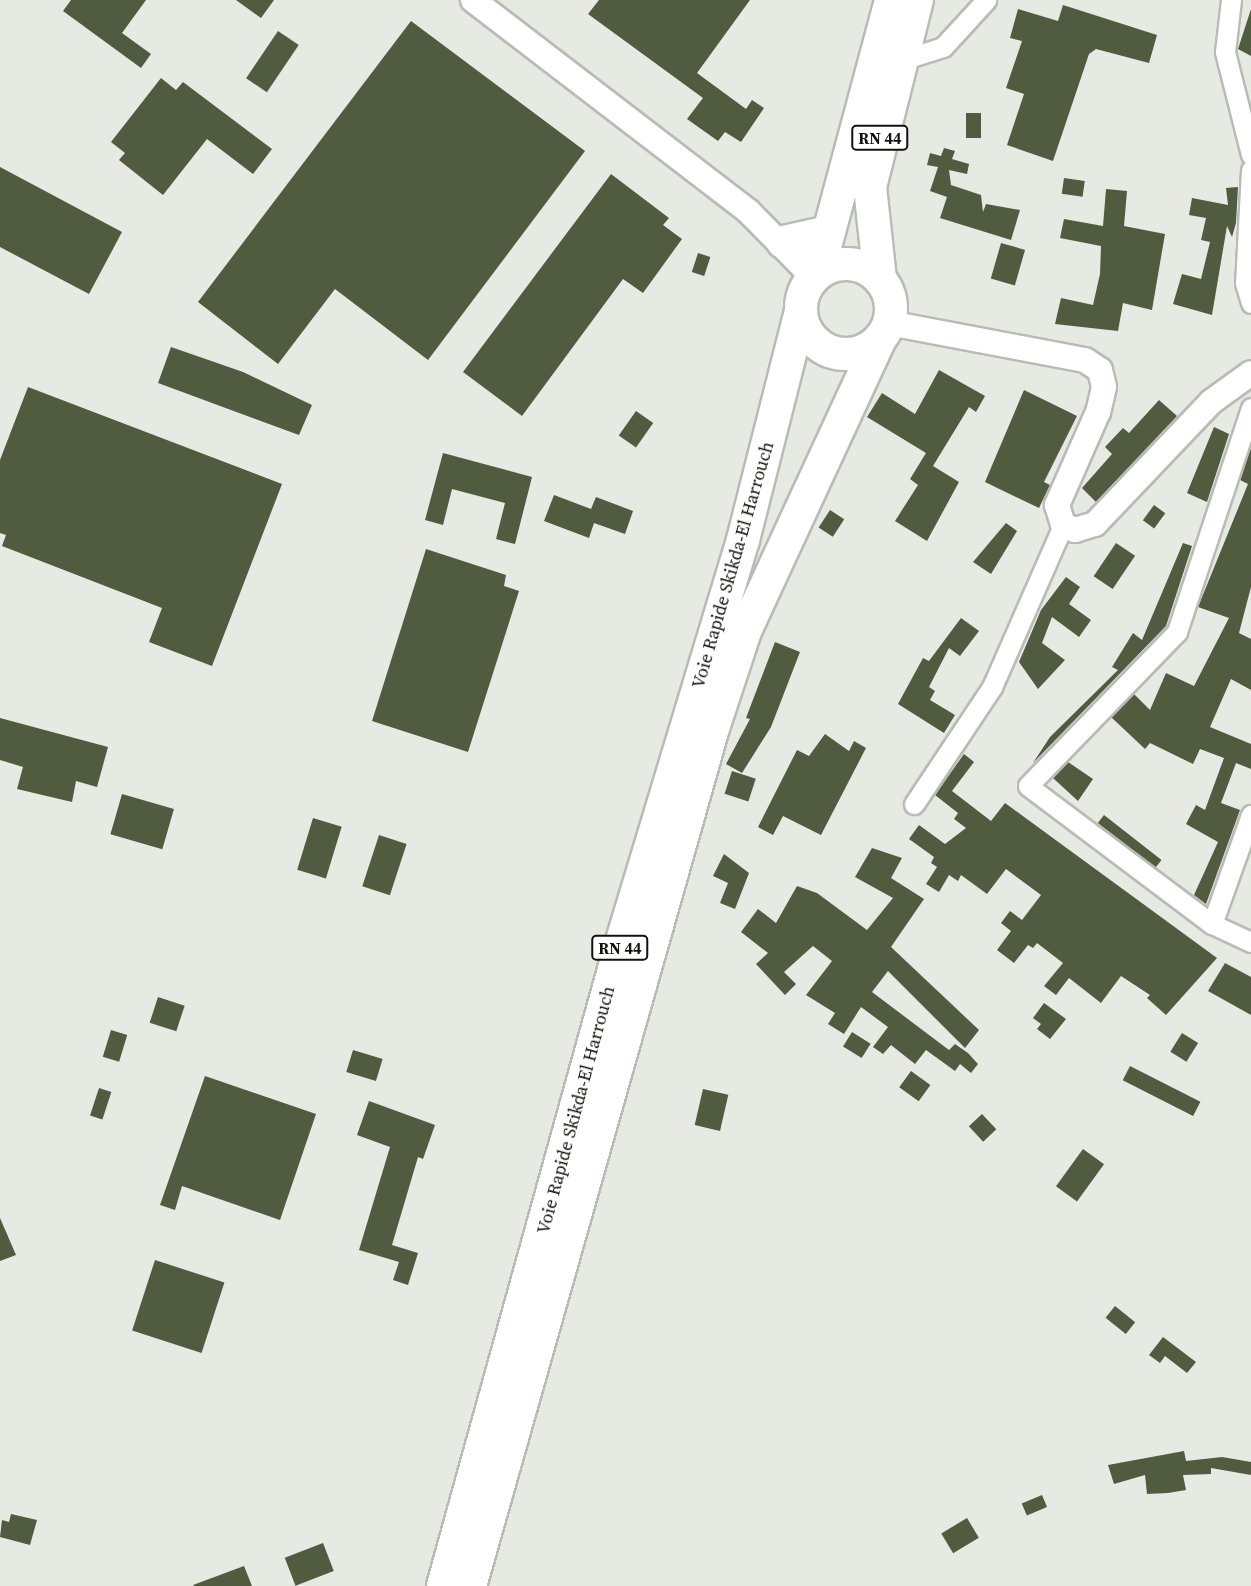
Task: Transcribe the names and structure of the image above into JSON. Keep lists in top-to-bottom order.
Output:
{
  "streets": {
    "highway": ["RN 44", "Voie Rapide Skikda-El Harrouch"]
  },
  "crossings": [
    ["RN 44", "Voie Rapide Skikda-El Harrouch"]
  ]
}
